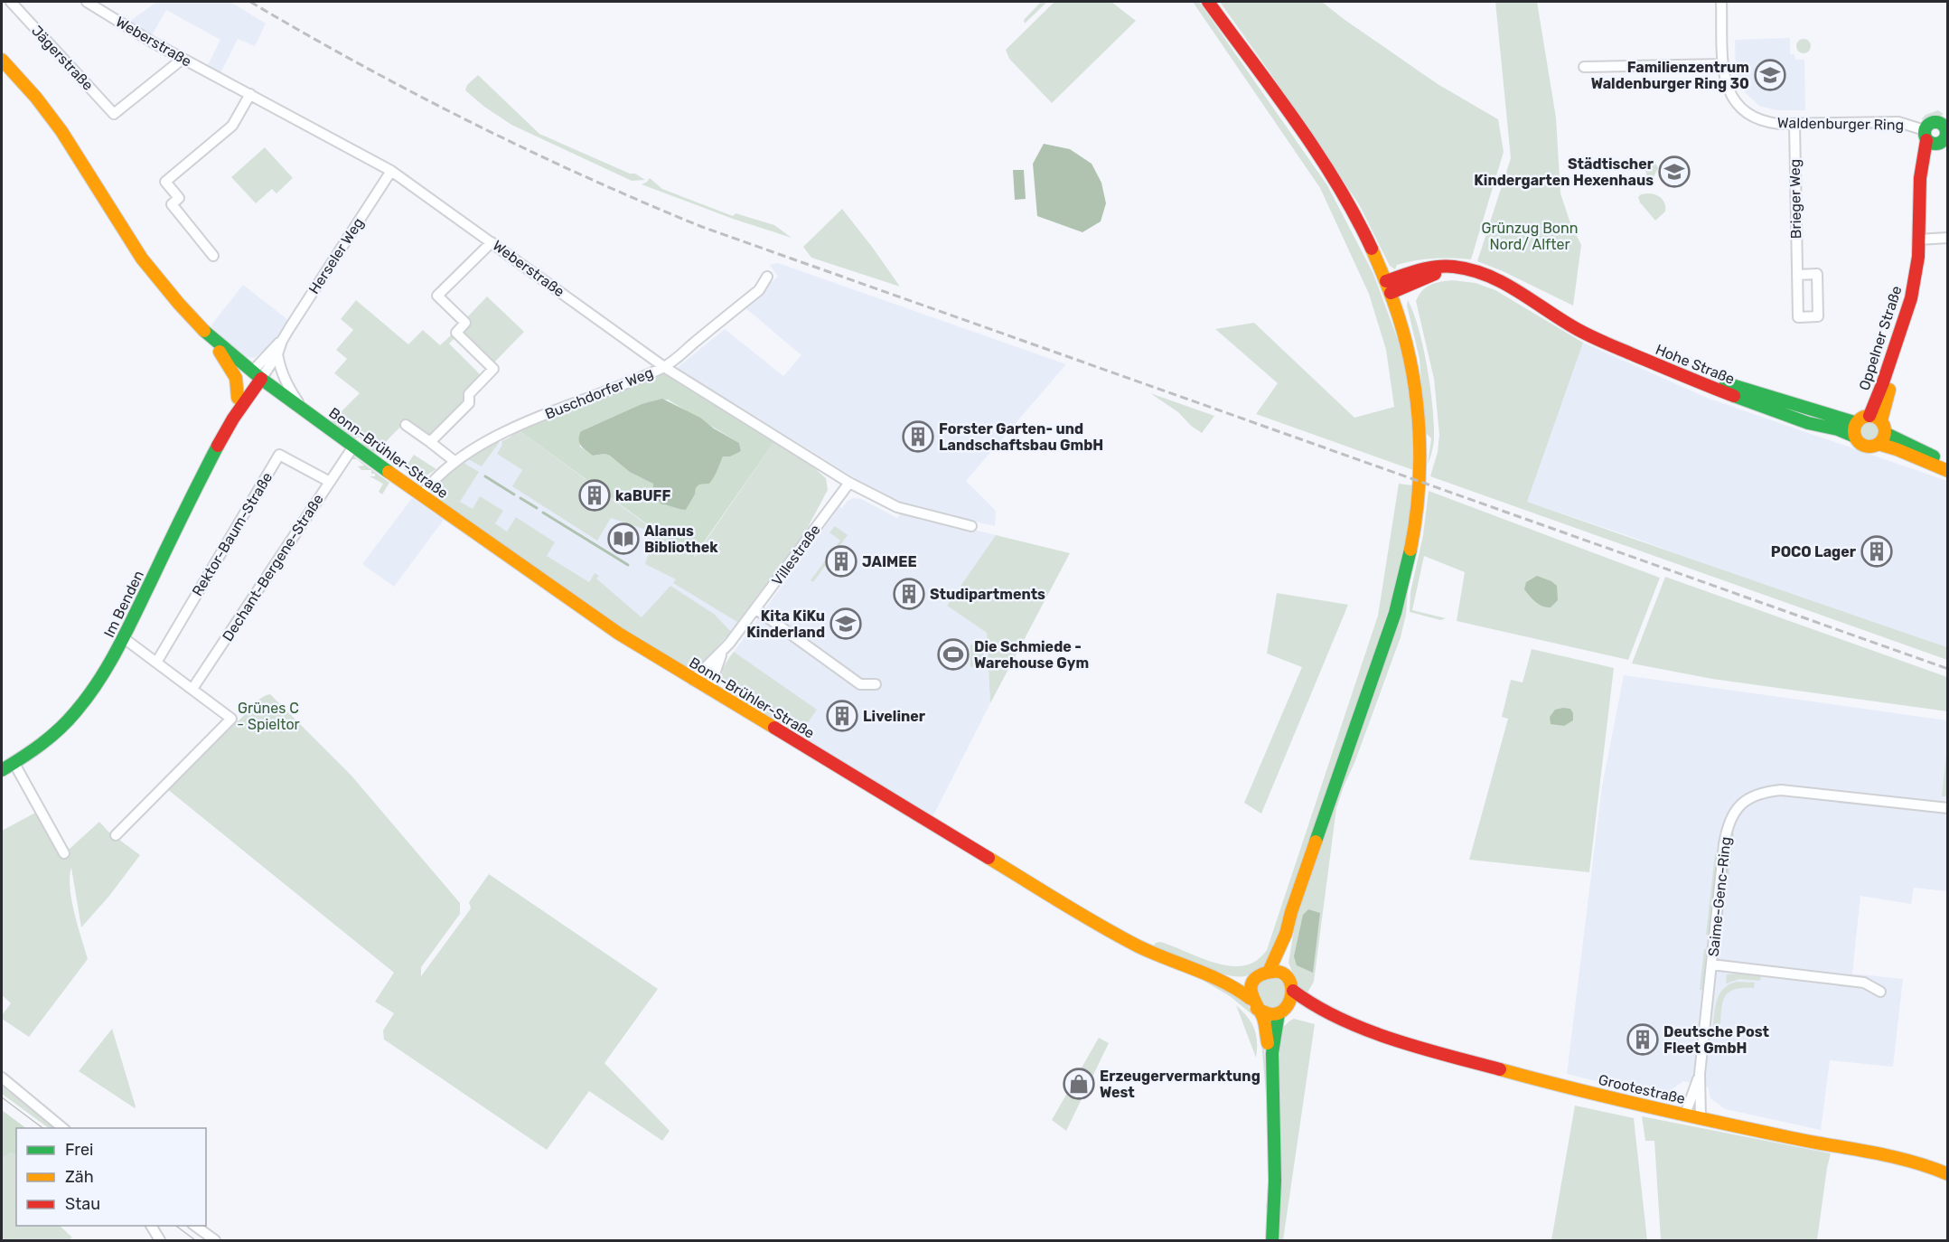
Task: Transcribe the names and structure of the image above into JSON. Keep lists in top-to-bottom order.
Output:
{
  "streets": {
    "street": [
      "Weberstraße",
      "Jägerstraße",
      "Waldenburger Ring",
      "Brieger Weg",
      "Herseler Weg",
      "Oppelner Straße",
      "Hohe Straße",
      "Buschdorfer Weg",
      "Bonn-Brühler-Straße",
      "Rektor-Baum-Straße",
      "Villestraße",
      "Dechant-Bergene-Straße",
      "Im Benden",
      "Saime-Genc-Ring",
      "Grootestraße"
    ]
  },
  "crossings": [
    ["Weberstraße", "Jägerstraße"],
    ["Weberstraße", "Herseler Weg"],
    ["Weberstraße", "Buschdorfer Weg"],
    ["Weberstraße", "Villestraße"],
    ["Waldenburger Ring", "Brieger Weg"],
    ["Waldenburger Ring", "Oppelner Straße"],
    ["Herseler Weg", "Bonn-Brühler-Straße"],
    ["Herseler Weg", "Im Benden"],
    ["Oppelner Straße", "Hohe Straße"],
    ["Buschdorfer Weg", "Bonn-Brühler-Straße"],
    ["Bonn-Brühler-Straße", "Villestraße"],
    ["Bonn-Brühler-Straße", "Dechant-Bergene-Straße"],
    ["Bonn-Brühler-Straße", "Im Benden"],
    ["Bonn-Brühler-Straße", "Grootestraße"],
    ["Rektor-Baum-Straße", "Dechant-Bergene-Straße"],
    ["Saime-Genc-Ring", "Grootestraße"]
  ],
  "parks": ["Grünzug Bonn Nord/ Alfter", "Grünes C - Spieltor"],
  "places": {
    "school or university": ["Familienzentrum Waldenburger Ring 30", "Städtischer Kindergarten Hexenhaus", "Kita KiKu Kinderland"],
    "building": [
      "Forster Garten- und Landschaftsbau GmbH",
      "kaBUFF",
      "POCO Lager",
      "JAIMEE",
      "Studipartments",
      "Liveliner",
      "Deutsche Post Fleet GmbH"
    ],
    "library": ["Alanus Bibliothek"],
    "sports": ["Die Schmiede - Warehouse Gym"],
    "shop": ["Erzeugervermarktung West"]
  },
  "legend": ["Frei", "Zäh", "Stau"]
}
